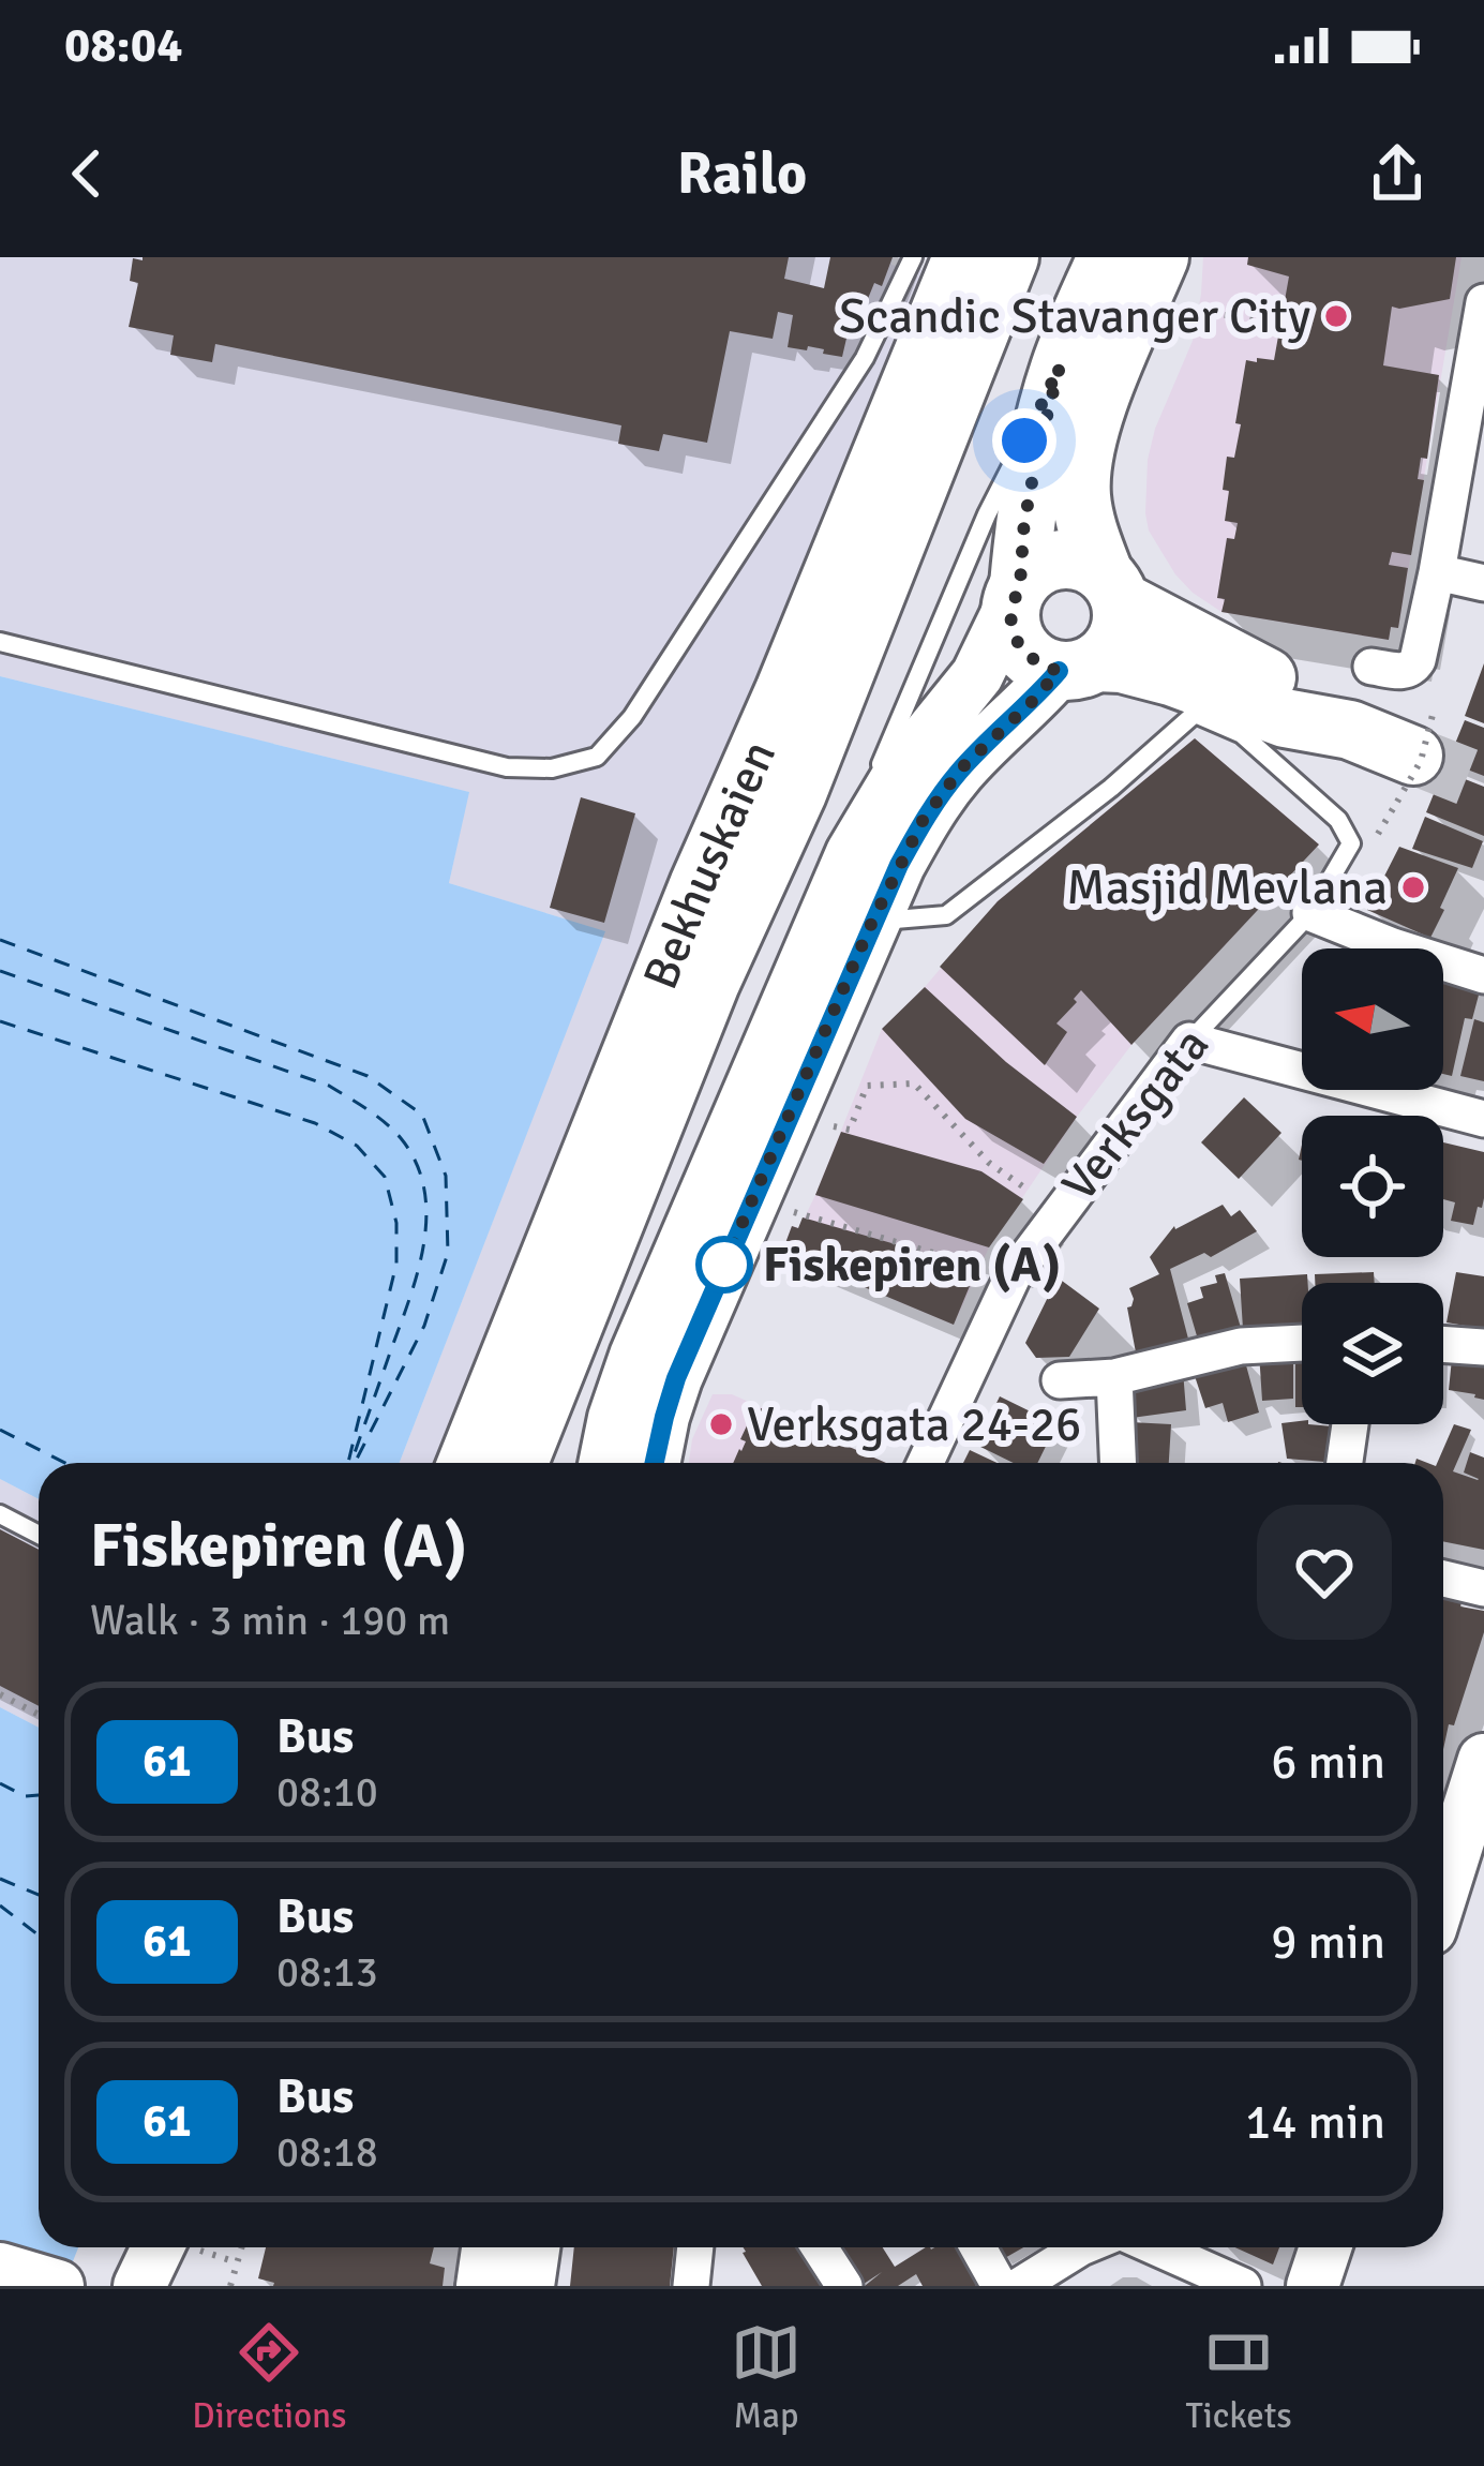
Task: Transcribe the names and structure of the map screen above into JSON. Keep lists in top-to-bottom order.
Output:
{
  "streets": {
    "main road": ["Bekhuskaien"],
    "street": ["Verksgata"]
  },
  "places": [
    "Scandic Stavanger City",
    "Masjid Mevlana",
    "Fiskepiren (A)",
    "Verksgata 24-26"
  ],
  "lines": ["bus line 61"],
  "north": "left",
  "page": {
    "status": "08:04",
    "header": "Railo",
    "heading": ["Fiskepiren (A)", "Walk · 3 min · 190 m"],
    "list": [
      {
        "mark": "61",
        "name": "Bus",
        "note": "08:10",
        "value": "6 min"
      },
      {
        "mark": "61",
        "name": "Bus",
        "note": "08:13",
        "value": "9 min"
      },
      {
        "mark": "61",
        "name": "Bus",
        "note": "08:18",
        "value": "14 min"
      }
    ],
    "tabs": ["Directions", "Map", "Tickets"]
  }
}
